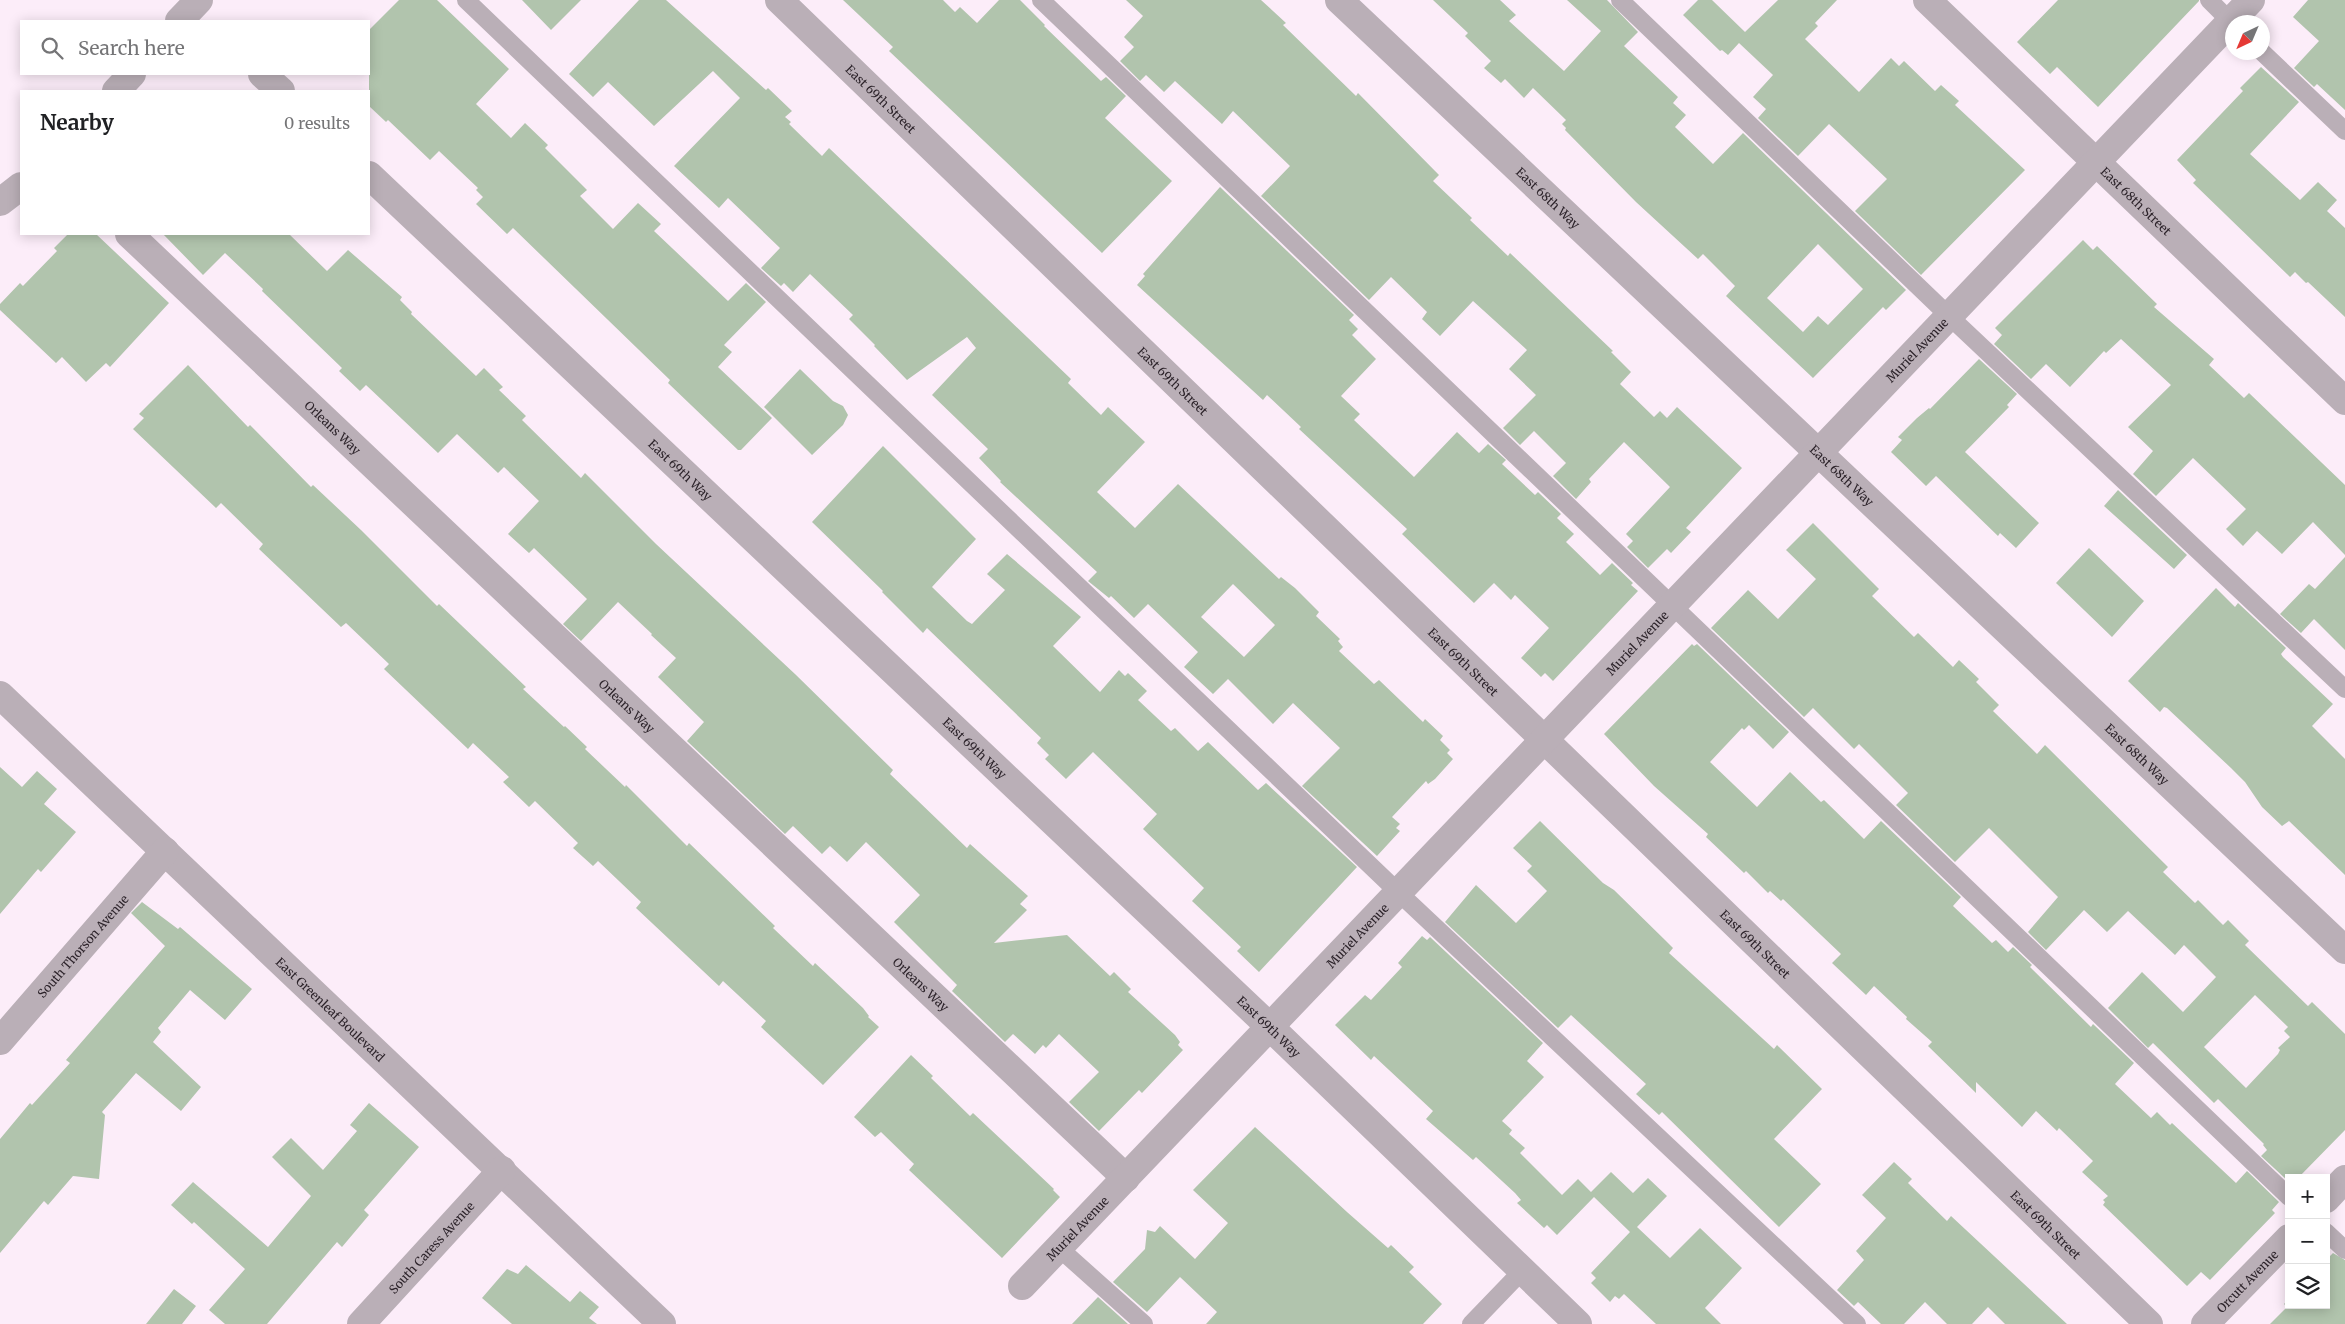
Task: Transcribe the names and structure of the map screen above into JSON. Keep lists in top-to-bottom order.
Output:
{
  "streets": {
    "street": [
      "East 69th Street",
      "East 68th Way",
      "East 68th Street",
      "Muriel Avenue",
      "Orleans Way",
      "East 69th Way",
      "South Thorson Avenue",
      "East Greenleaf Boulevard",
      "South Caress Avenue",
      "Orcutt Avenue"
    ]
  },
  "crossings": [
    ["East 69th Street", "Muriel Avenue"],
    ["East 68th Way", "Muriel Avenue"],
    ["East 68th Street", "Muriel Avenue"],
    ["Muriel Avenue", "Orleans Way"],
    ["Muriel Avenue", "East 69th Way"],
    ["South Thorson Avenue", "East Greenleaf Boulevard"],
    ["East Greenleaf Boulevard", "South Caress Avenue"]
  ],
  "north": "bottom left",
  "page": {
    "search": "Search here",
    "heading": ["Nearby", "0 results"],
    "map_buttons": ["+", "−"]
  }
}
